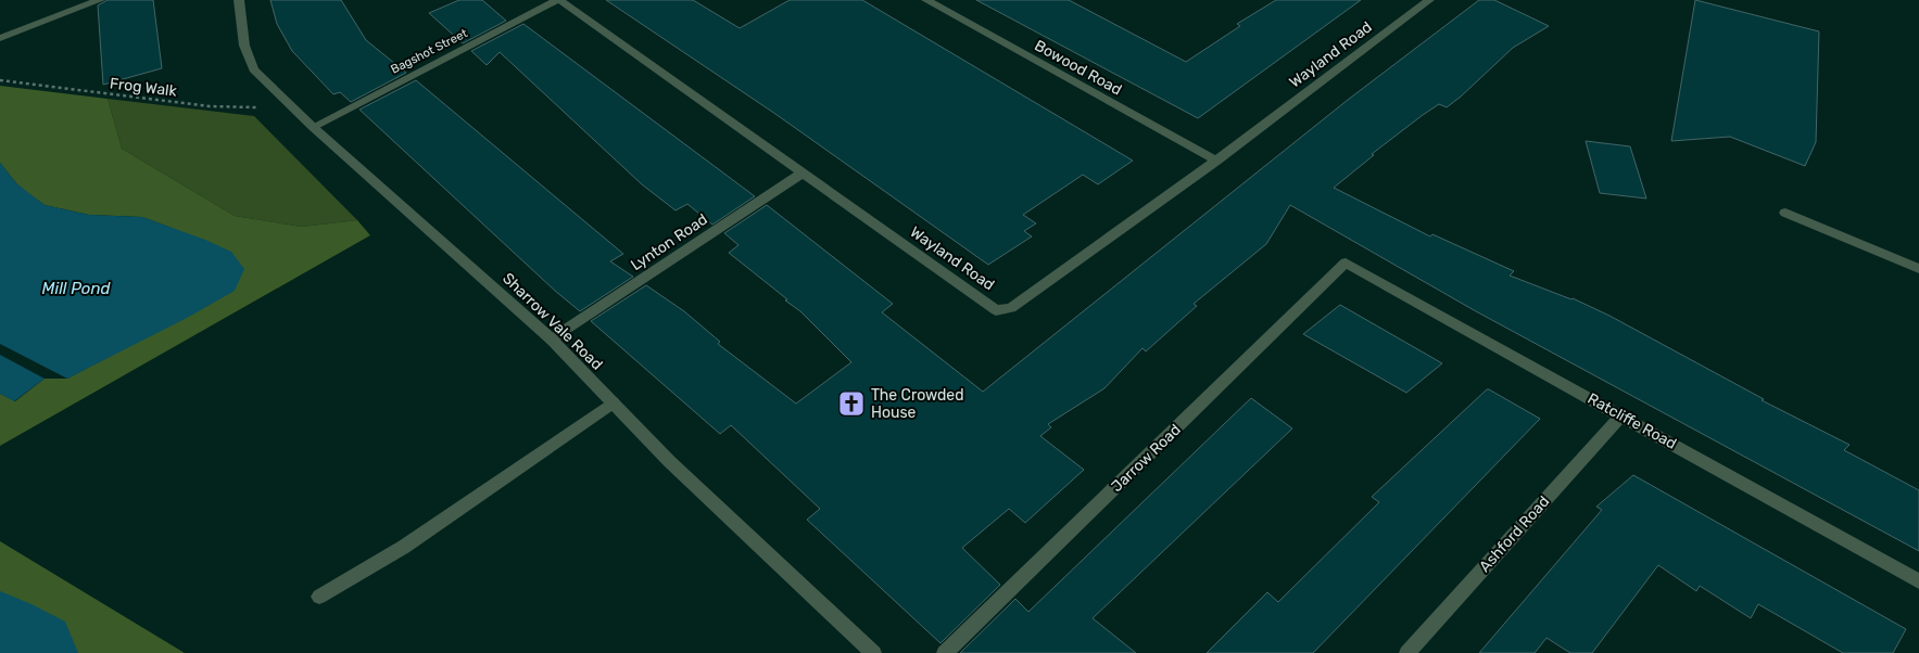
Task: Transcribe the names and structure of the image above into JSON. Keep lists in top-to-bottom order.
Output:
{
  "streets": {
    "street": [
      "Bagshot Street",
      "Wayland Road",
      "Bowood Road",
      "Lynton Road",
      "Sharrow Vale Road",
      "Ratcliffe Road",
      "Jarrow Road",
      "Ashford Road"
    ],
    "path": ["Frog Walk"]
  },
  "crossings": [
    ["Bagshot Street", "Wayland Road"],
    ["Bagshot Street", "Sharrow Vale Road"],
    ["Wayland Road", "Bowood Road"],
    ["Wayland Road", "Lynton Road"],
    ["Frog Walk", "Sharrow Vale Road"],
    ["Lynton Road", "Sharrow Vale Road"],
    ["Ratcliffe Road", "Jarrow Road"],
    ["Ratcliffe Road", "Ashford Road"]
  ],
  "water": ["Mill Pond"],
  "places": {
    "church": ["The Crowded House"]
  }
}
